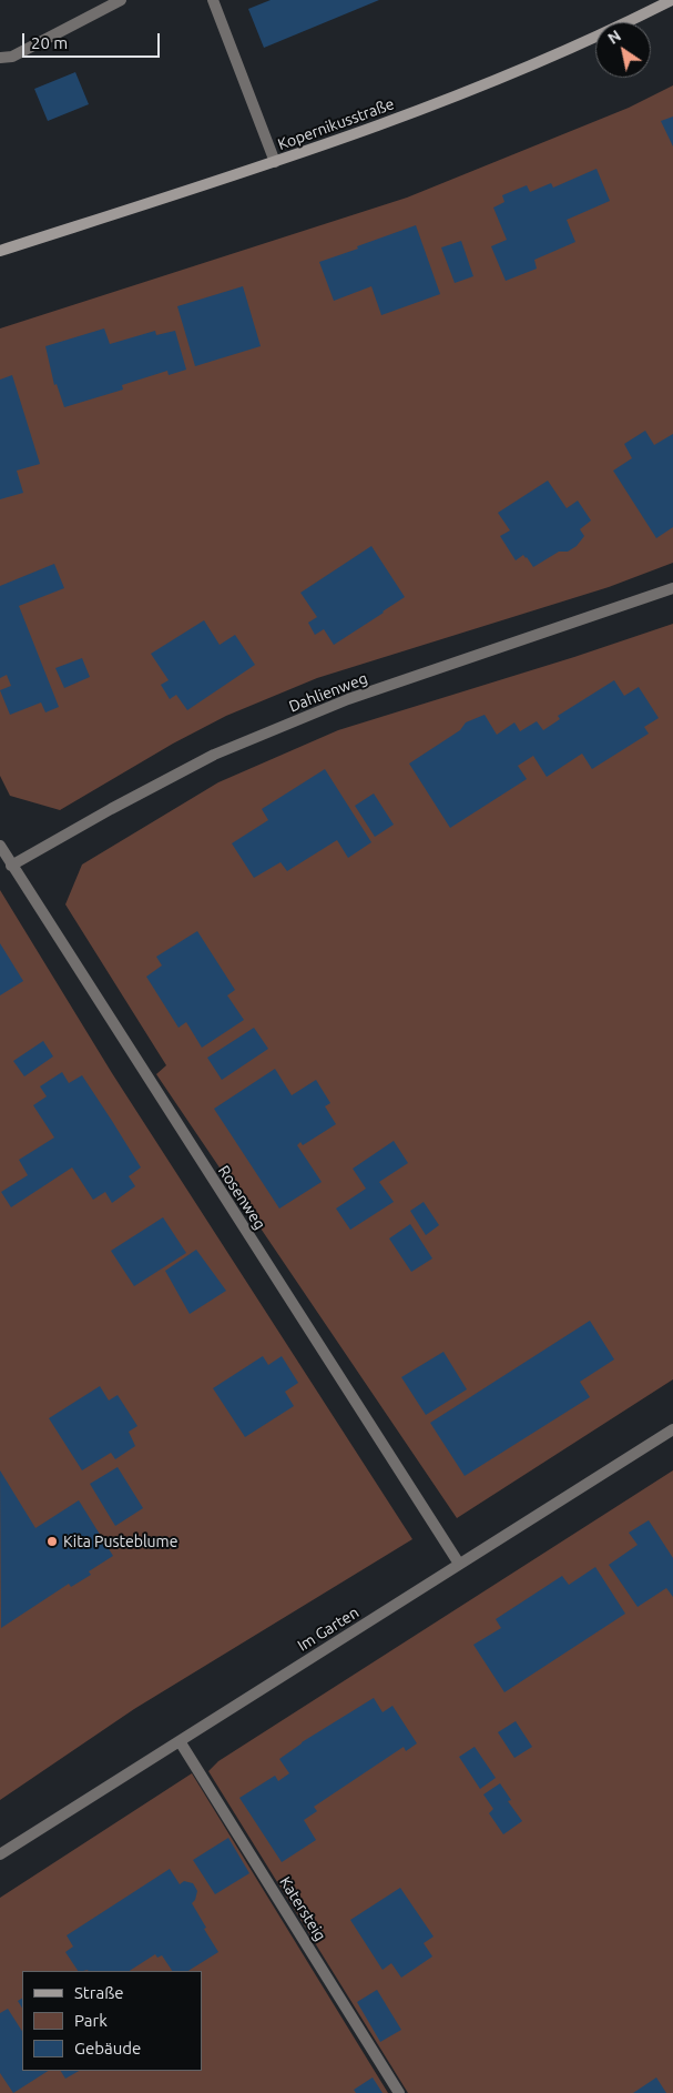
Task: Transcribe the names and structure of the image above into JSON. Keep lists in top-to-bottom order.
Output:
{
  "streets": {
    "street": [
      "Kopernikusstraße",
      "Dahlienweg",
      "Rosenweg",
      "Im Garten",
      "Katersteig"
    ]
  },
  "crossings": [
    ["Dahlienweg", "Rosenweg"],
    ["Rosenweg", "Im Garten"],
    ["Im Garten", "Katersteig"]
  ],
  "places": ["Kita Pusteblume"],
  "legend": ["Straße", "Park", "Gebäude"],
  "scale_bar": "20 m",
  "north": "top left"
}
